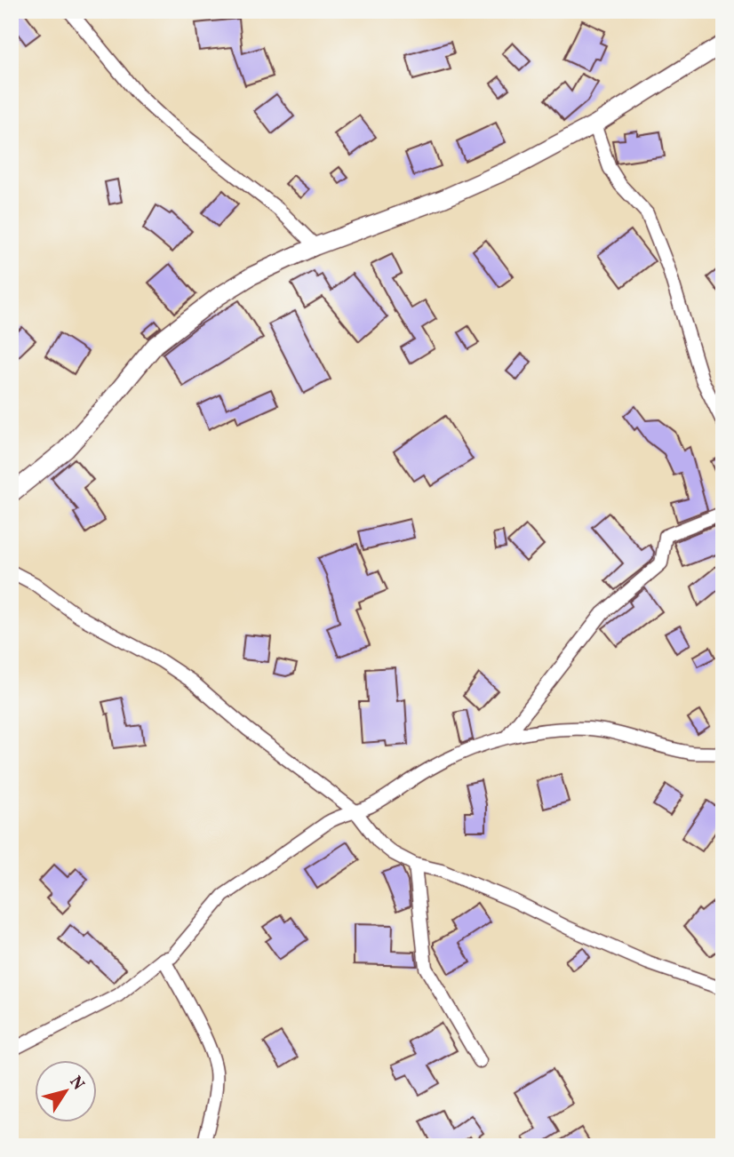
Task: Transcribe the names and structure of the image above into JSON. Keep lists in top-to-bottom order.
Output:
{
  "north": "top right"
}
